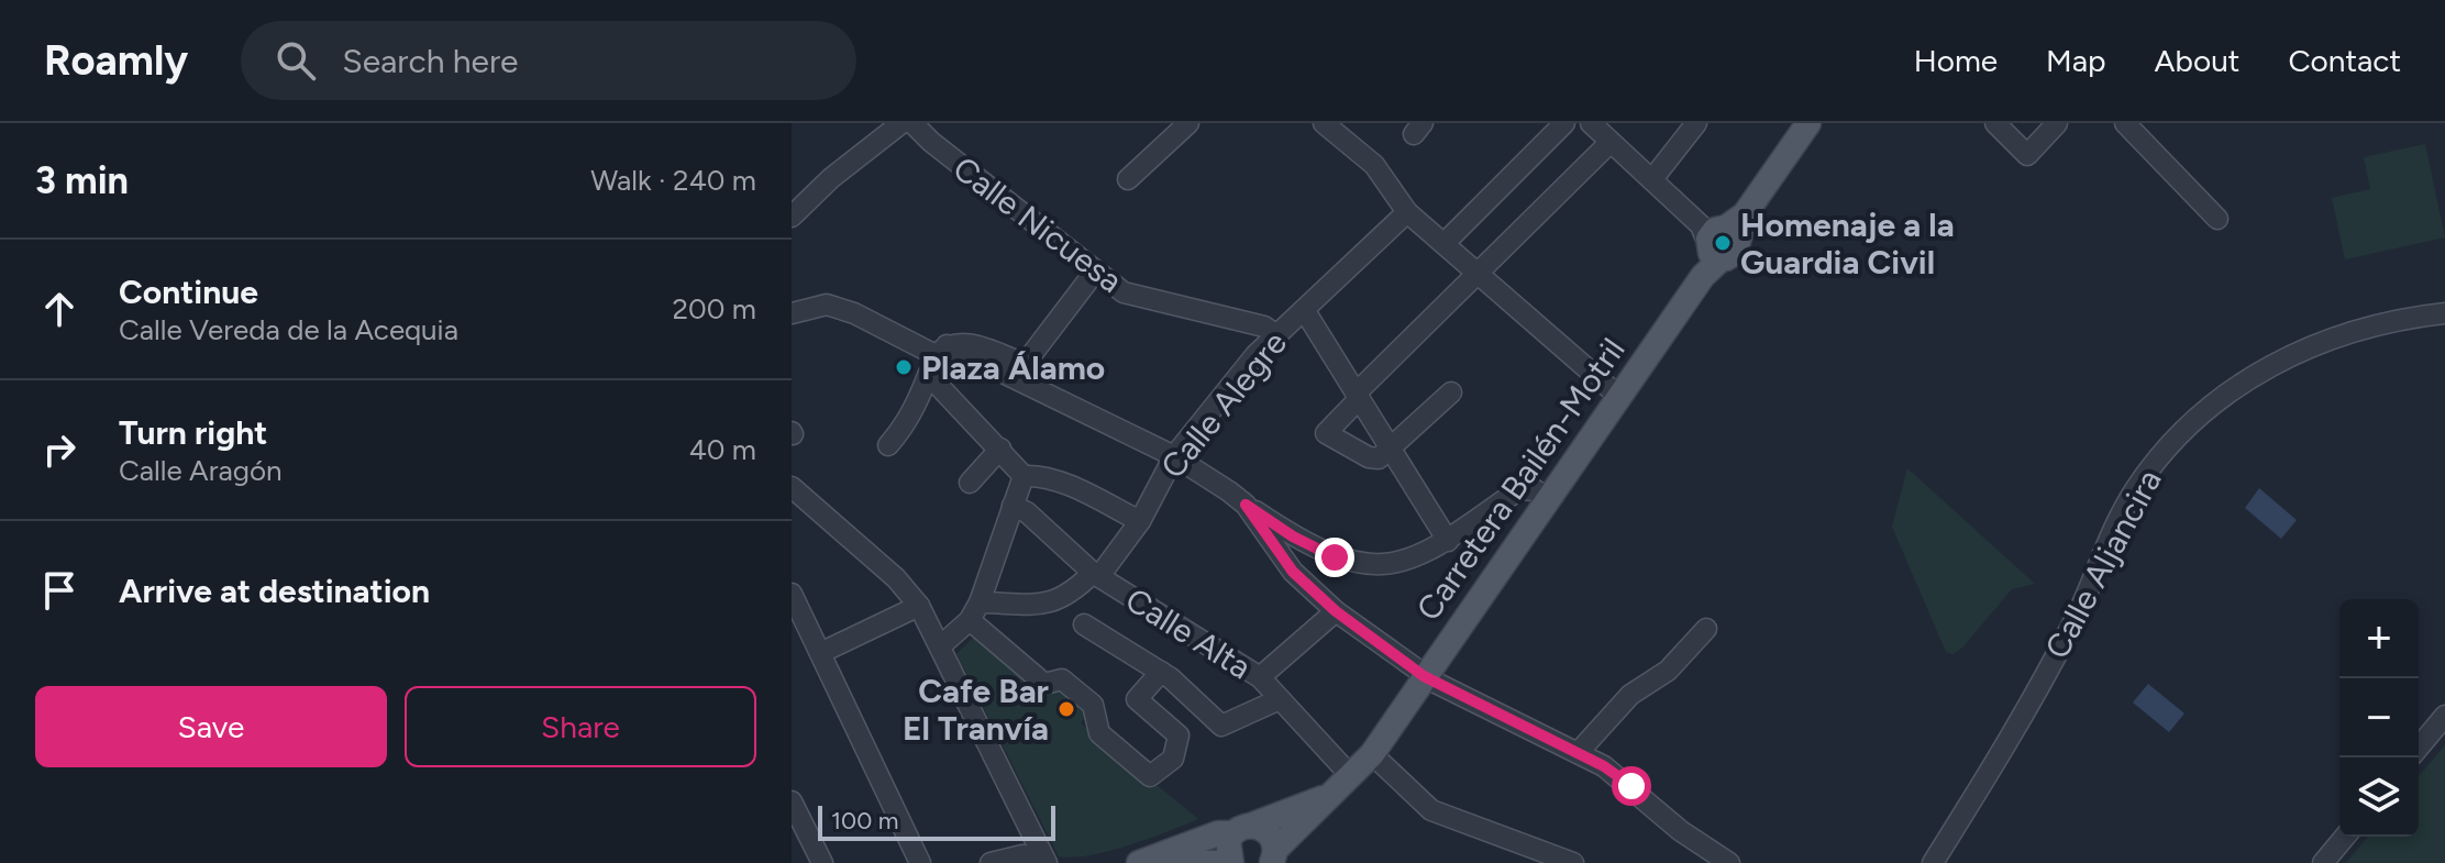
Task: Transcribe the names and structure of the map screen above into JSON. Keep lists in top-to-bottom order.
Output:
{
  "streets": {
    "main road": ["Carretera Bailén-Motril"],
    "street": [
      "Calle Nicuesa",
      "Calle Alegre",
      "Calle Aljancira",
      "Calle Alta"
    ]
  },
  "crossings": [
    ["Calle Nicuesa", "Calle Alegre"],
    ["Calle Alegre", "Calle Alta"],
    ["Carretera Bailén-Motril", "Calle Alta"]
  ],
  "places": ["Homenaje a la Guardia Civil", "Plaza Álamo", "Cafe Bar El Tranvía"],
  "scale_bar": "100 m",
  "page": {
    "header": "Roamly",
    "search": "Search here",
    "nav": [
      "Home",
      "Map",
      "About",
      "Contact"
    ],
    "heading": ["3 min", "Walk · 240 m"],
    "list": [
      ["Continue", "Calle Vereda de la Acequia", "200 m"],
      ["Turn right", "Calle Aragón", "40 m"],
      "Arrive at destination"
    ],
    "map_buttons": ["+", "−"],
    "buttons": ["Save", "Share"],
    "scale": "100 m"
  }
}
